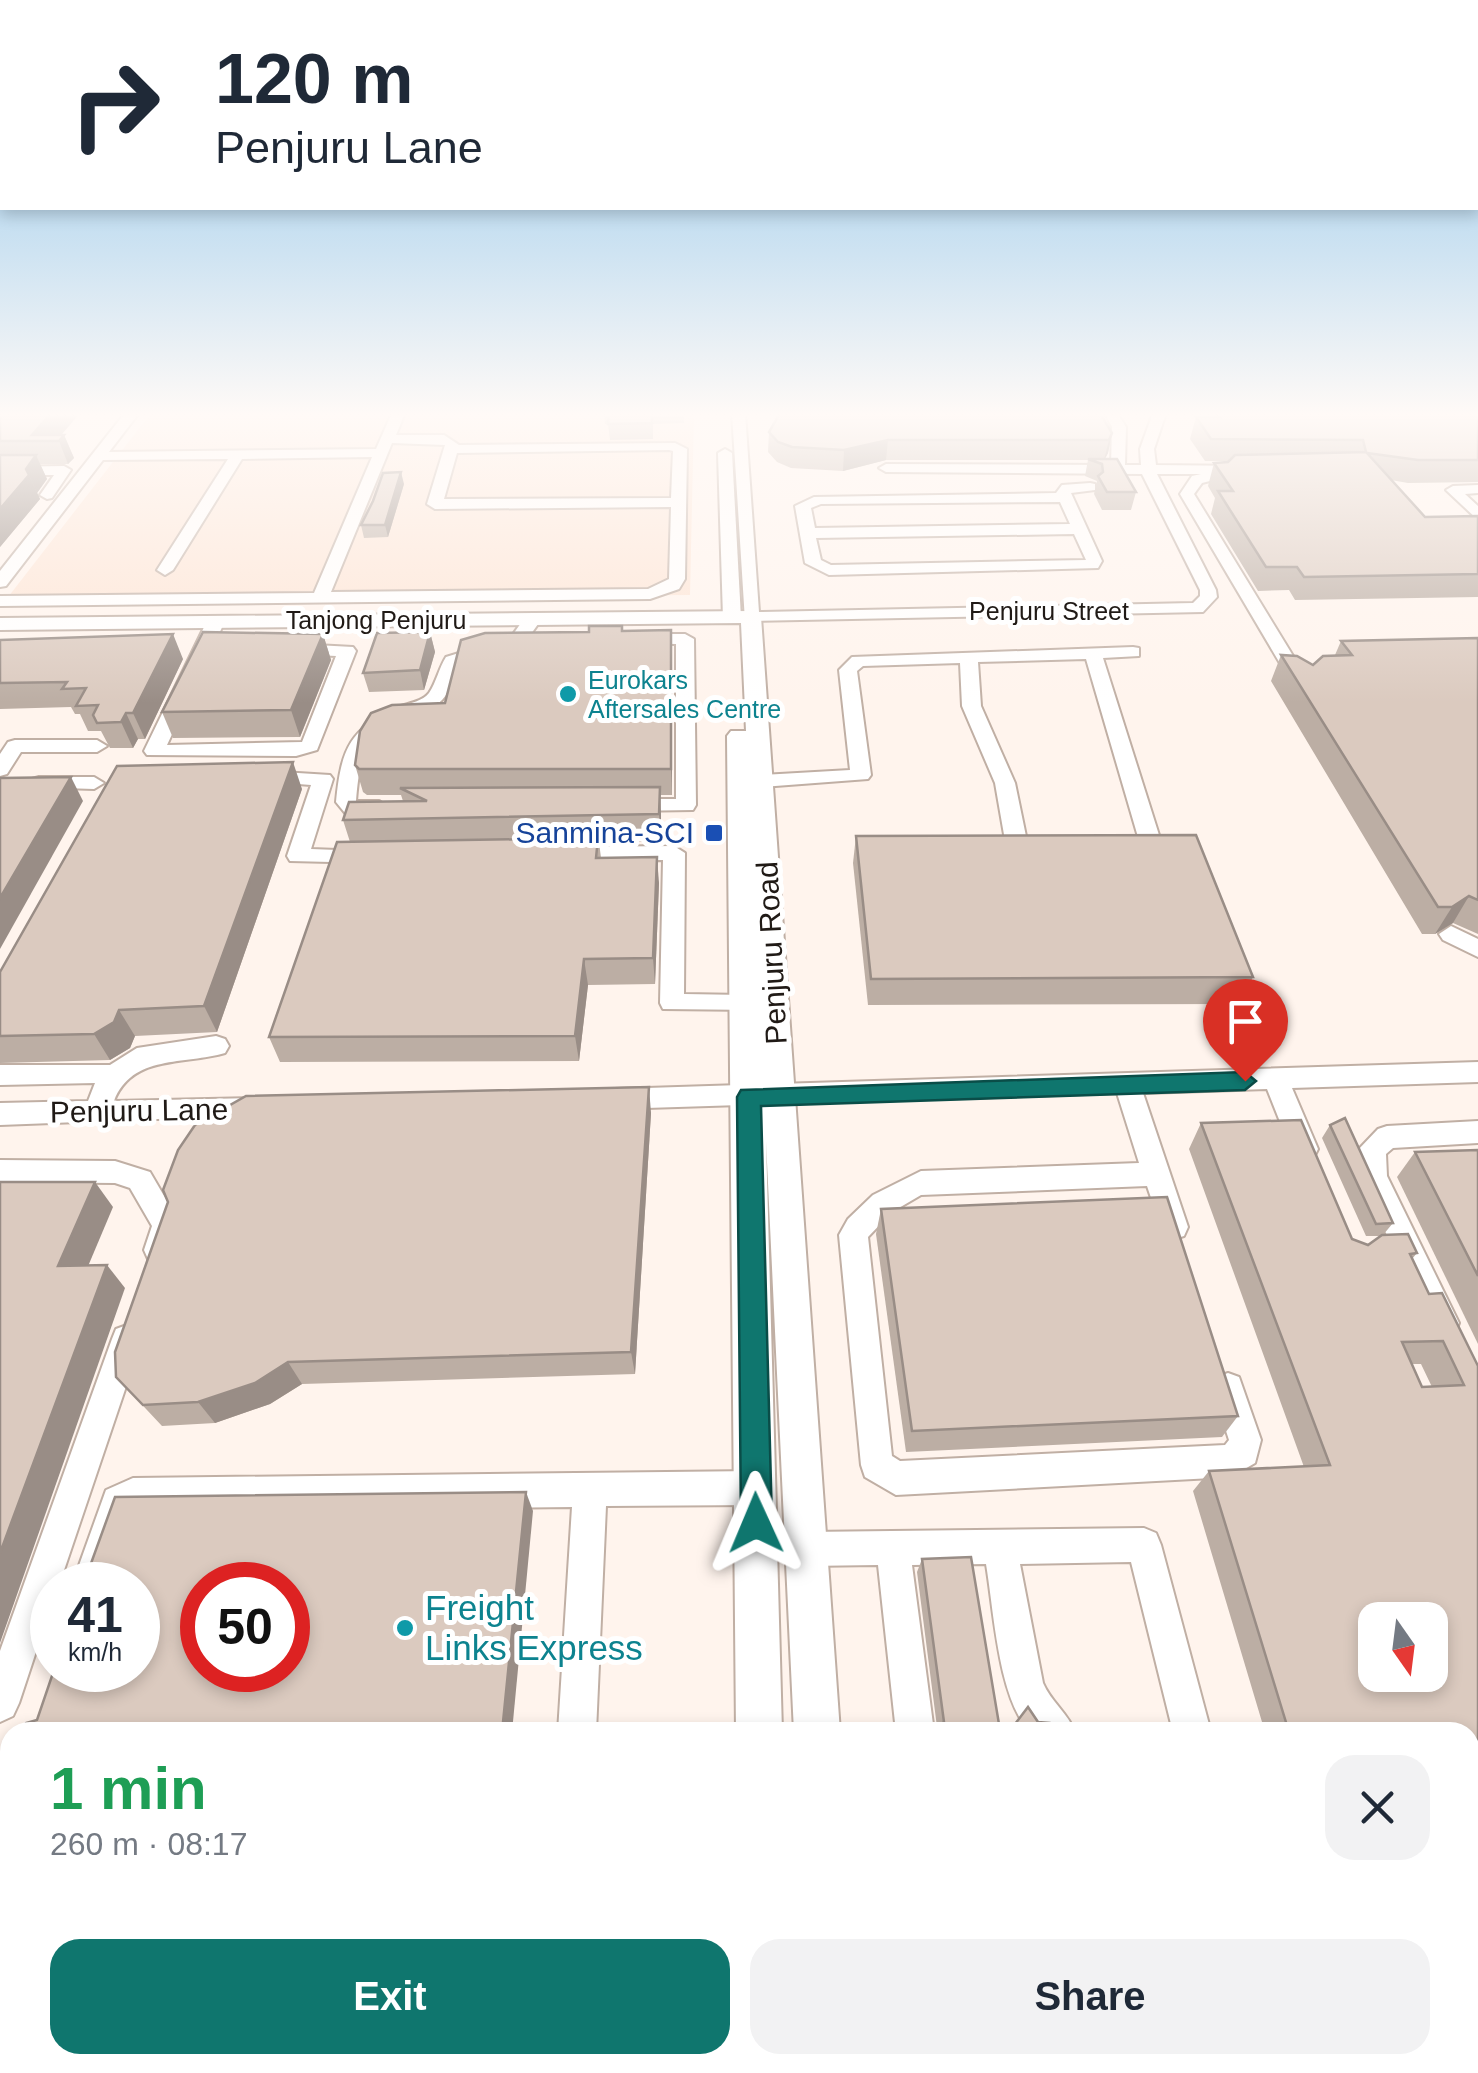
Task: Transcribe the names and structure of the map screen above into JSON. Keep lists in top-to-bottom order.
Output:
{
  "streets": {
    "main road": ["Tanjong Penjuru", "Penjuru Road"],
    "street": ["Penjuru Street", "Penjuru Lane"]
  },
  "crossings": [
    ["Penjuru Street", "Tanjong Penjuru"],
    ["Penjuru Street", "Penjuru Road"],
    ["Tanjong Penjuru", "Penjuru Road"]
  ],
  "places": {
    "other": ["Eurokars Aftersales Centre", "Freight Links Express"],
    "transit": ["Sanmina-SCI"]
  },
  "north": "bottom",
  "page": {
    "turn": ["120 m", "Penjuru Lane"],
    "speed": "41 km/h",
    "limit": "50",
    "heading": ["1 min", "260 m · 08:17"],
    "buttons": ["Exit", "Share"]
  }
}
